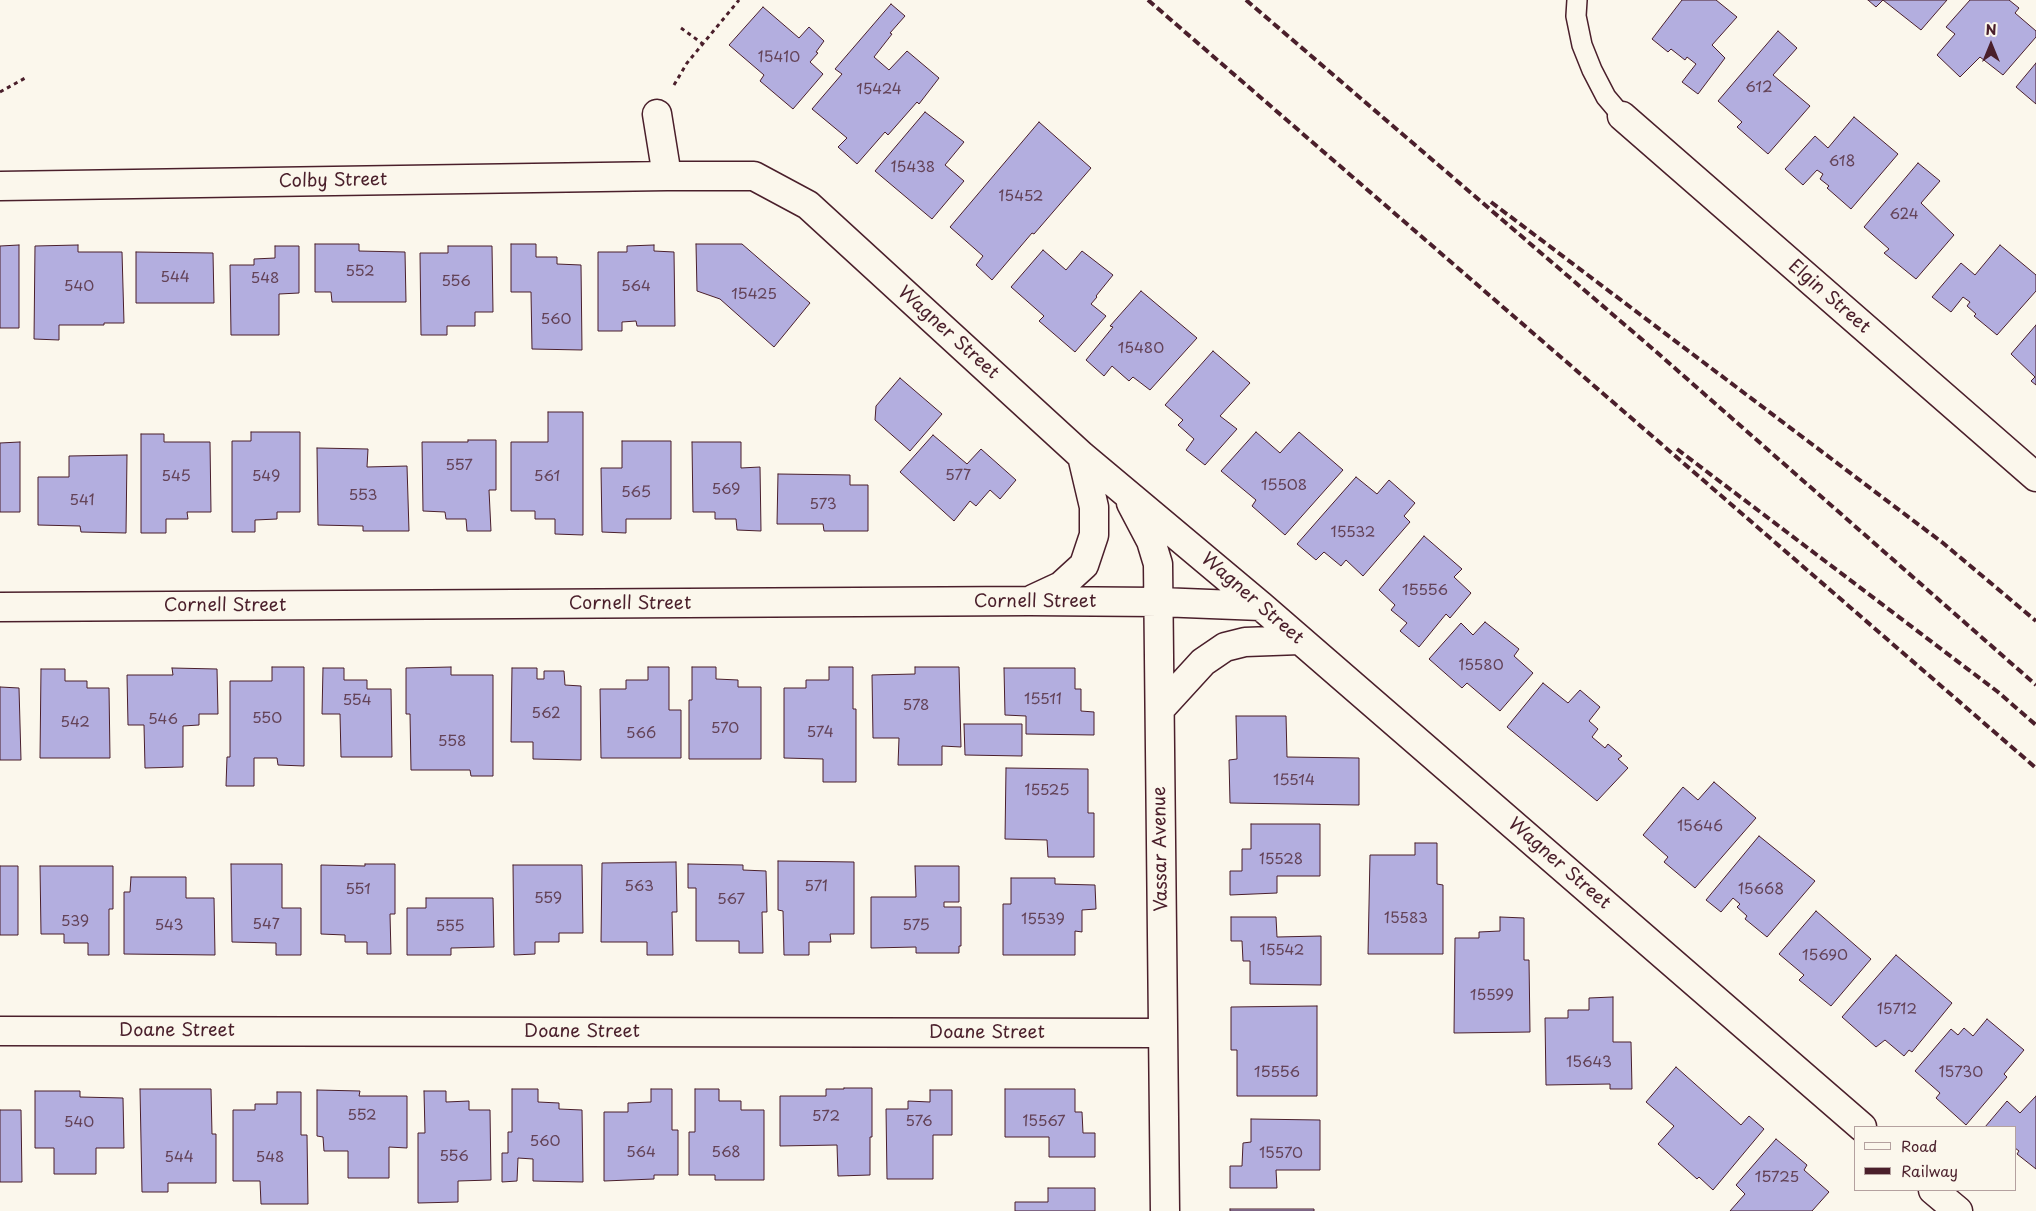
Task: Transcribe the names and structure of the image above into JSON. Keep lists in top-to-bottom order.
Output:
{
  "streets": {
    "street": [
      "Colby Street",
      "Elgin Street",
      "Wagner Street",
      "Cornell Street",
      "Vassar Avenue",
      "Doane Street"
    ]
  },
  "crossings": [
    ["Colby Street", "Wagner Street"],
    ["Wagner Street", "Cornell Street"],
    ["Wagner Street", "Vassar Avenue"],
    ["Cornell Street", "Vassar Avenue"],
    ["Vassar Avenue", "Doane Street"]
  ],
  "house_numbers": [
    "15410",
    "612",
    "15424",
    "618",
    "15438",
    "15452",
    "624",
    "552",
    "544",
    "548",
    "556",
    "540",
    "564",
    "15425",
    "560",
    "15480",
    "557",
    "577",
    "545",
    "549",
    "561",
    "15508",
    "569",
    "565",
    "553",
    "541",
    "573",
    "15532",
    "15556",
    "15580",
    "15511",
    "554",
    "578",
    "562",
    "550",
    "546",
    "542",
    "570",
    "574",
    "566",
    "558",
    "15514",
    "15525",
    "15646",
    "15528",
    "563",
    "571",
    "551",
    "15668",
    "559",
    "567",
    "15583",
    "15539",
    "539",
    "547",
    "543",
    "575",
    "555",
    "15542",
    "15690",
    "15599",
    "15712",
    "15643",
    "15556",
    "15730",
    "552",
    "572",
    "576",
    "15567",
    "540",
    "560",
    "564",
    "568",
    "15570",
    "556",
    "544",
    "548",
    "15725"
  ],
  "legend": ["Road", "Railway"],
  "north": "top"
}
